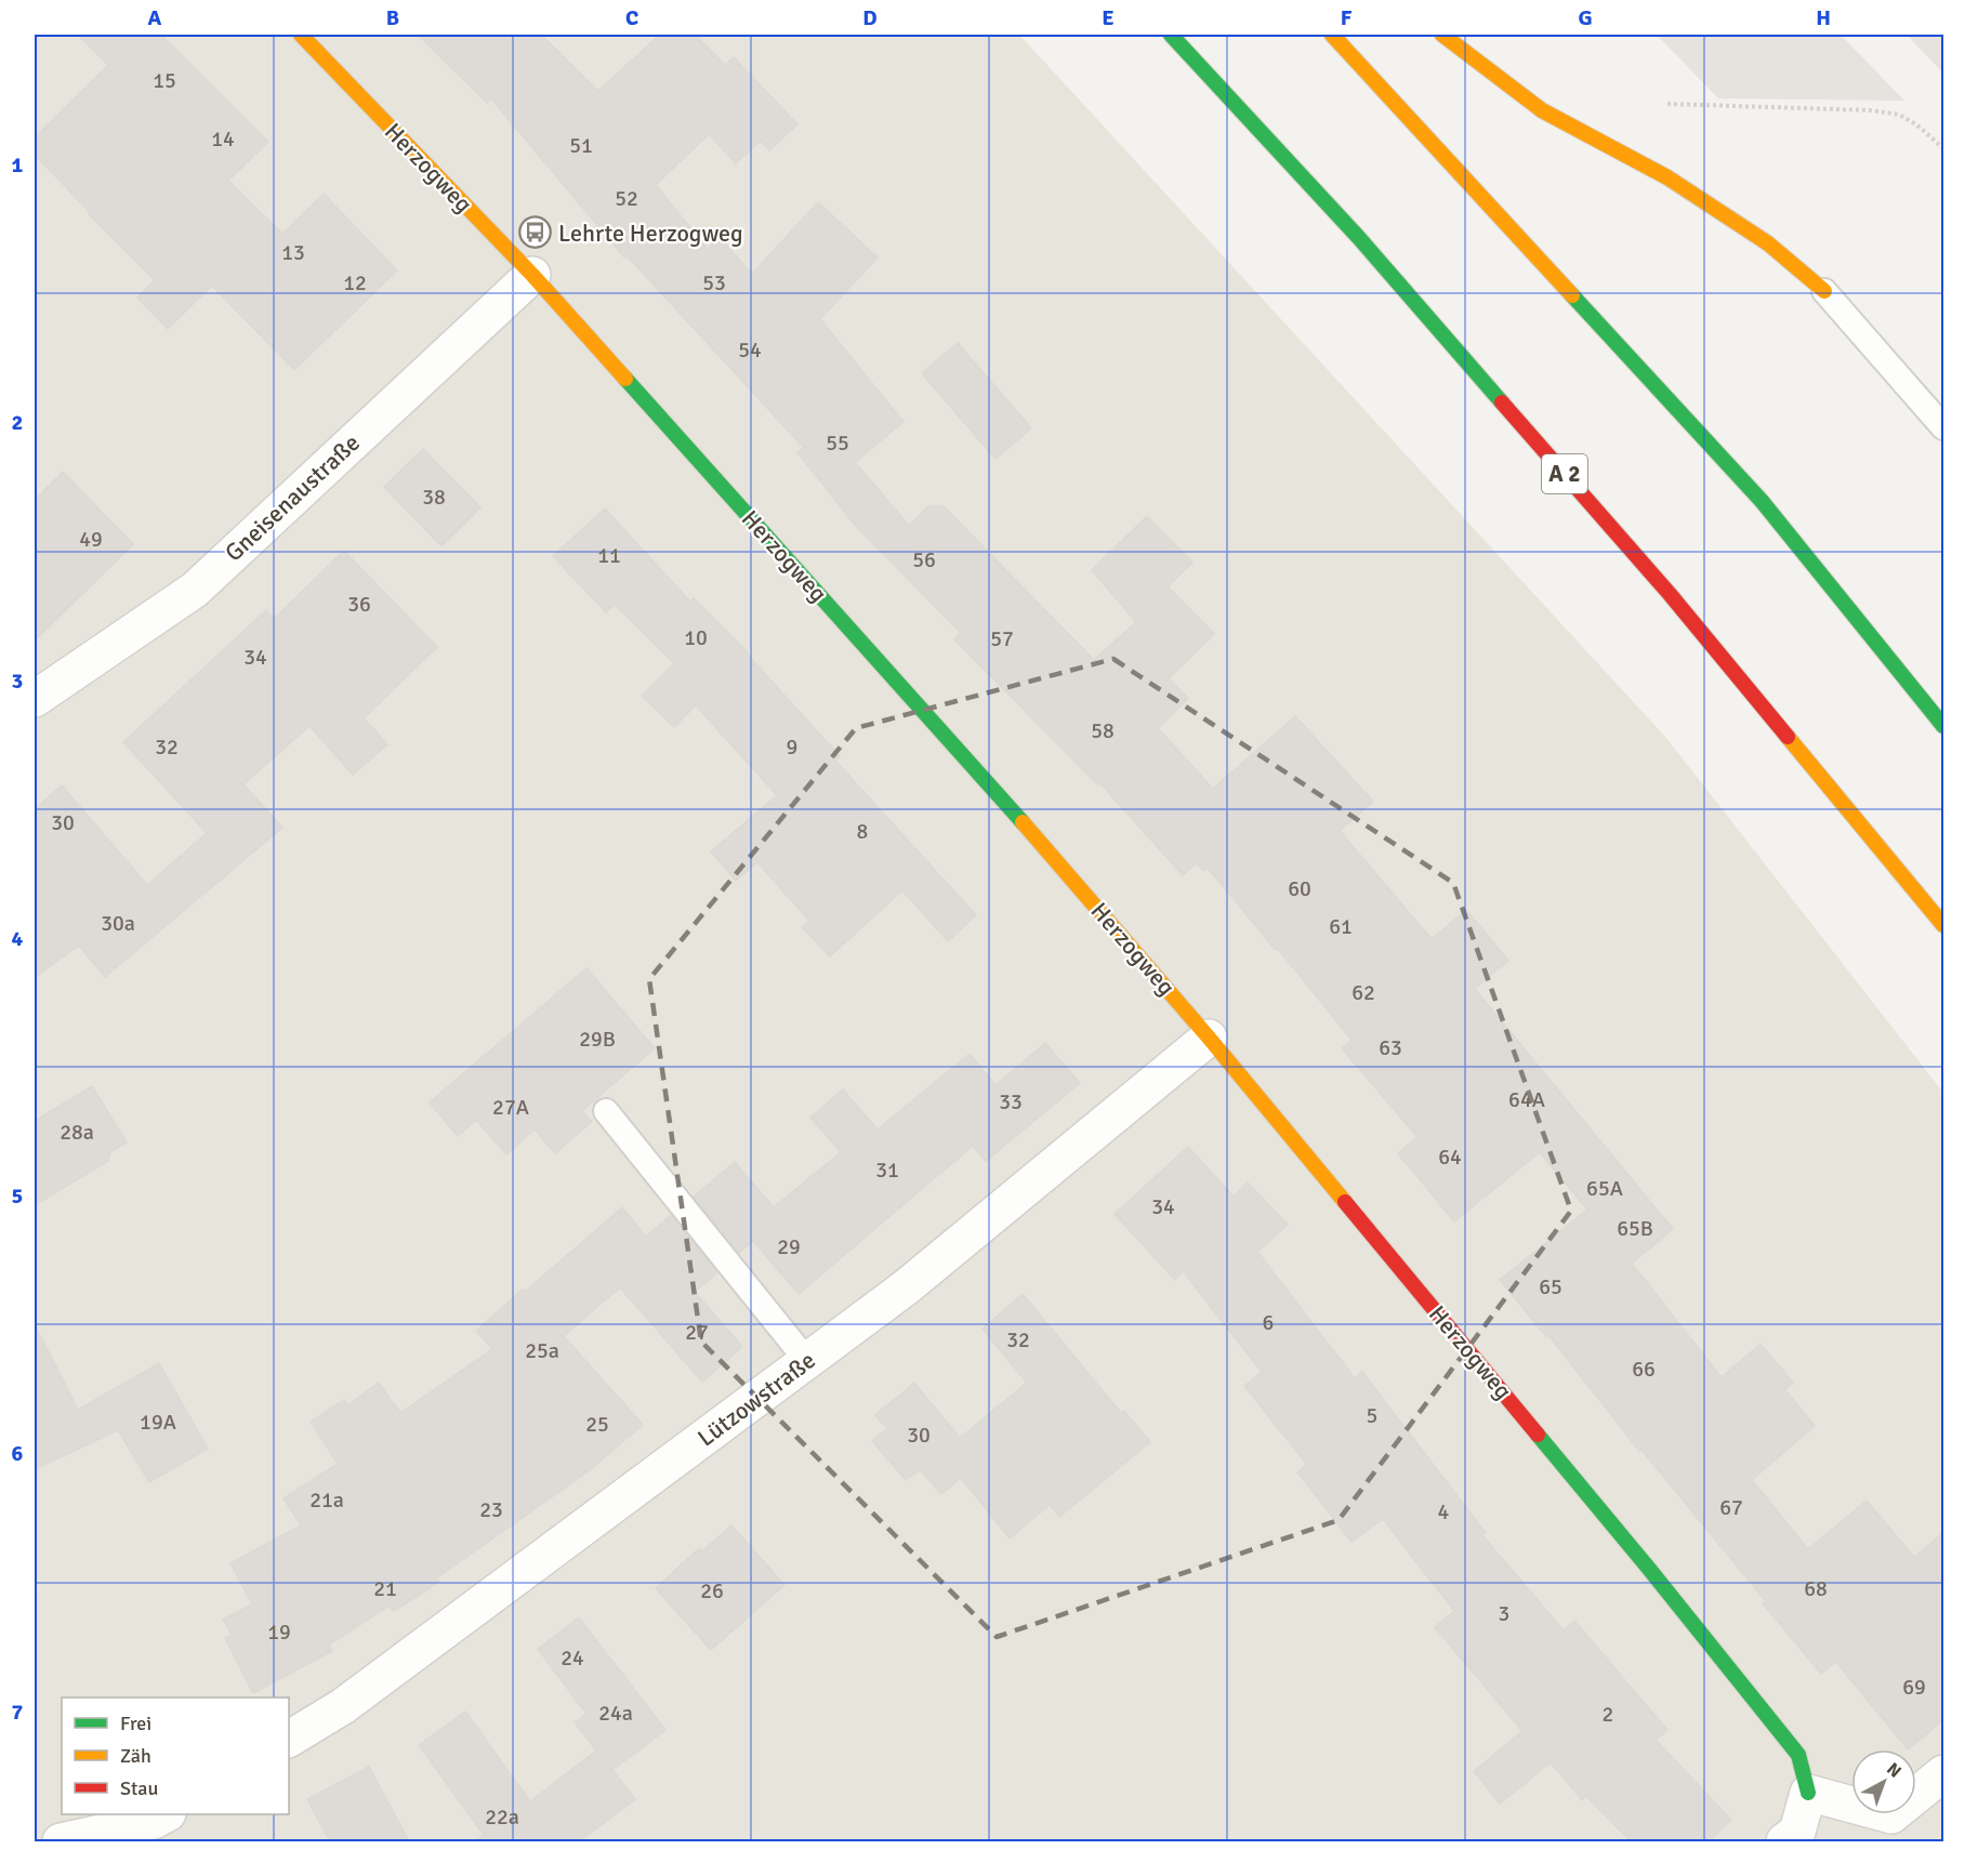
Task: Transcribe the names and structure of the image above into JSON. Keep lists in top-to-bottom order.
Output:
{
  "streets": {
    "main road": ["Herzogweg", "A 2"],
    "street": ["Gneisenaustraße", "Lützowstraße"]
  },
  "crossings": [
    ["Herzogweg", "Gneisenaustraße"],
    ["Herzogweg", "Lützowstraße"]
  ],
  "places": {
    "bus stop": ["Lehrte Herzogweg"]
  },
  "house_numbers": [
    "15",
    "14",
    "51",
    "52",
    "13",
    "12",
    "53",
    "54",
    "55",
    "38",
    "49",
    "11",
    "56",
    "36",
    "10",
    "57",
    "34",
    "58",
    "32",
    "9",
    "30",
    "8",
    "60",
    "30a",
    "61",
    "62",
    "29B",
    "63",
    "64A",
    "33",
    "27A",
    "28a",
    "64",
    "31",
    "65A",
    "34",
    "65B",
    "29",
    "65",
    "6",
    "27",
    "32",
    "25a",
    "66",
    "5",
    "19A",
    "25",
    "30",
    "21a",
    "67",
    "23",
    "4",
    "21",
    "68",
    "26",
    "3",
    "19",
    "24",
    "69",
    "24a",
    "2",
    "22a"
  ],
  "legend": ["Frei", "Zäh", "Stau"],
  "north": "top right",
  "grid": {
    "columns": [
      "A",
      "B",
      "C",
      "D",
      "E",
      "F",
      "G",
      "H"
    ],
    "rows": [
      "1",
      "2",
      "3",
      "4",
      "5",
      "6",
      "7"
    ]
  }
}
